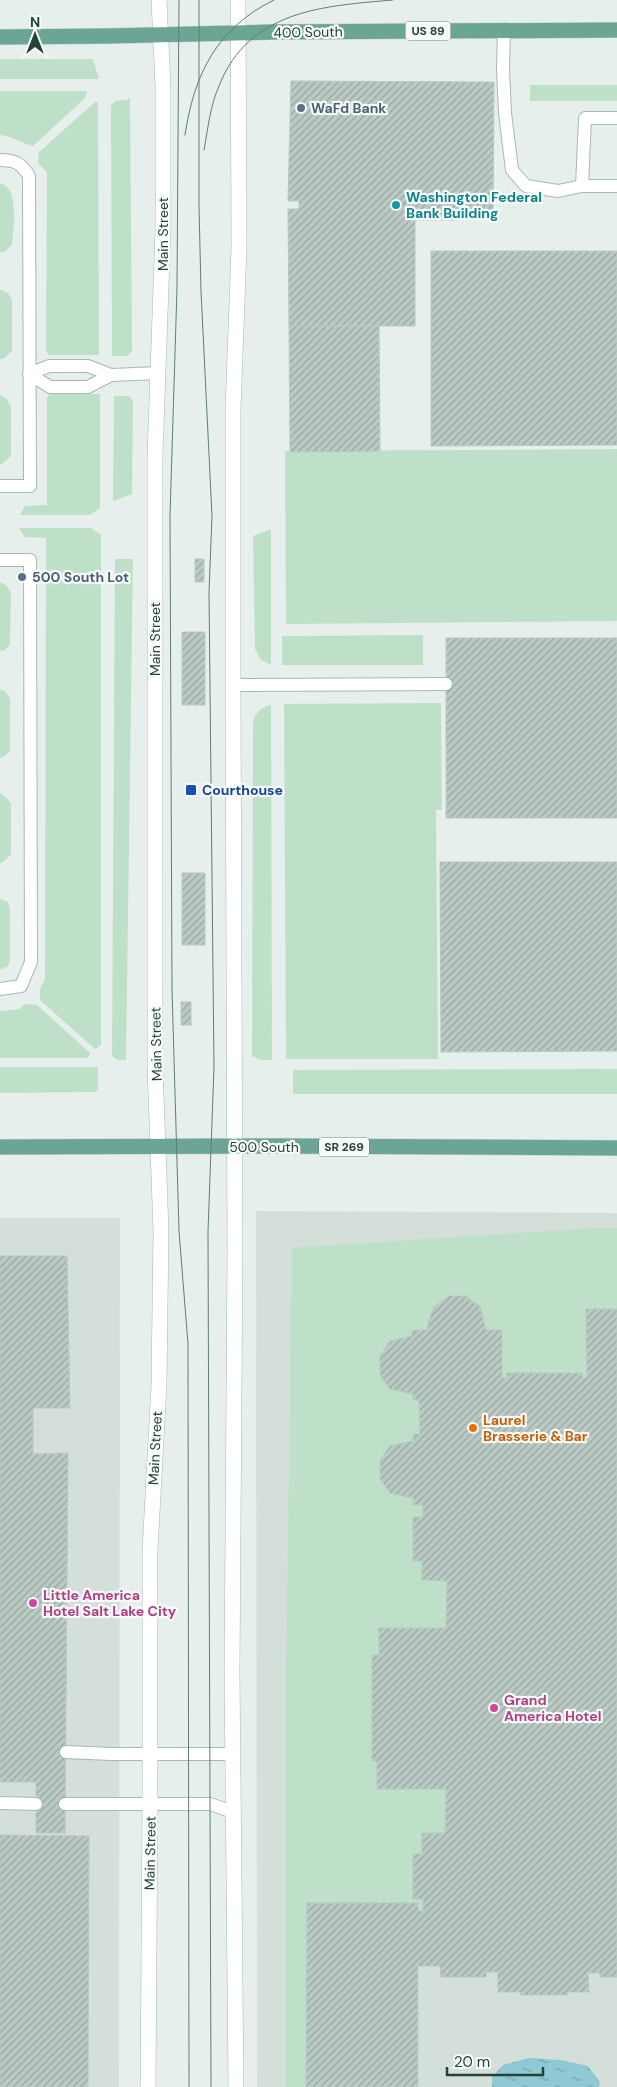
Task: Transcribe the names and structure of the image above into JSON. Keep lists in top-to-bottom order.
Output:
{
  "streets": {
    "main road": [
      "US 89",
      "400 South",
      "500 South",
      "SR 269"
    ],
    "street": ["Main Street"]
  },
  "crossings": [
    ["400 South", "Main Street"],
    ["Main Street", "500 South"]
  ],
  "places": {
    "other": [
      "WaFd Bank",
      "Washington Federal Bank Building",
      "500 South Lot",
      "Laurel Brasserie & Bar",
      "Little America Hotel Salt Lake City",
      "Grand America Hotel"
    ],
    "transit": ["Courthouse"]
  },
  "scale_bar": "20 m",
  "north": "top"
}
